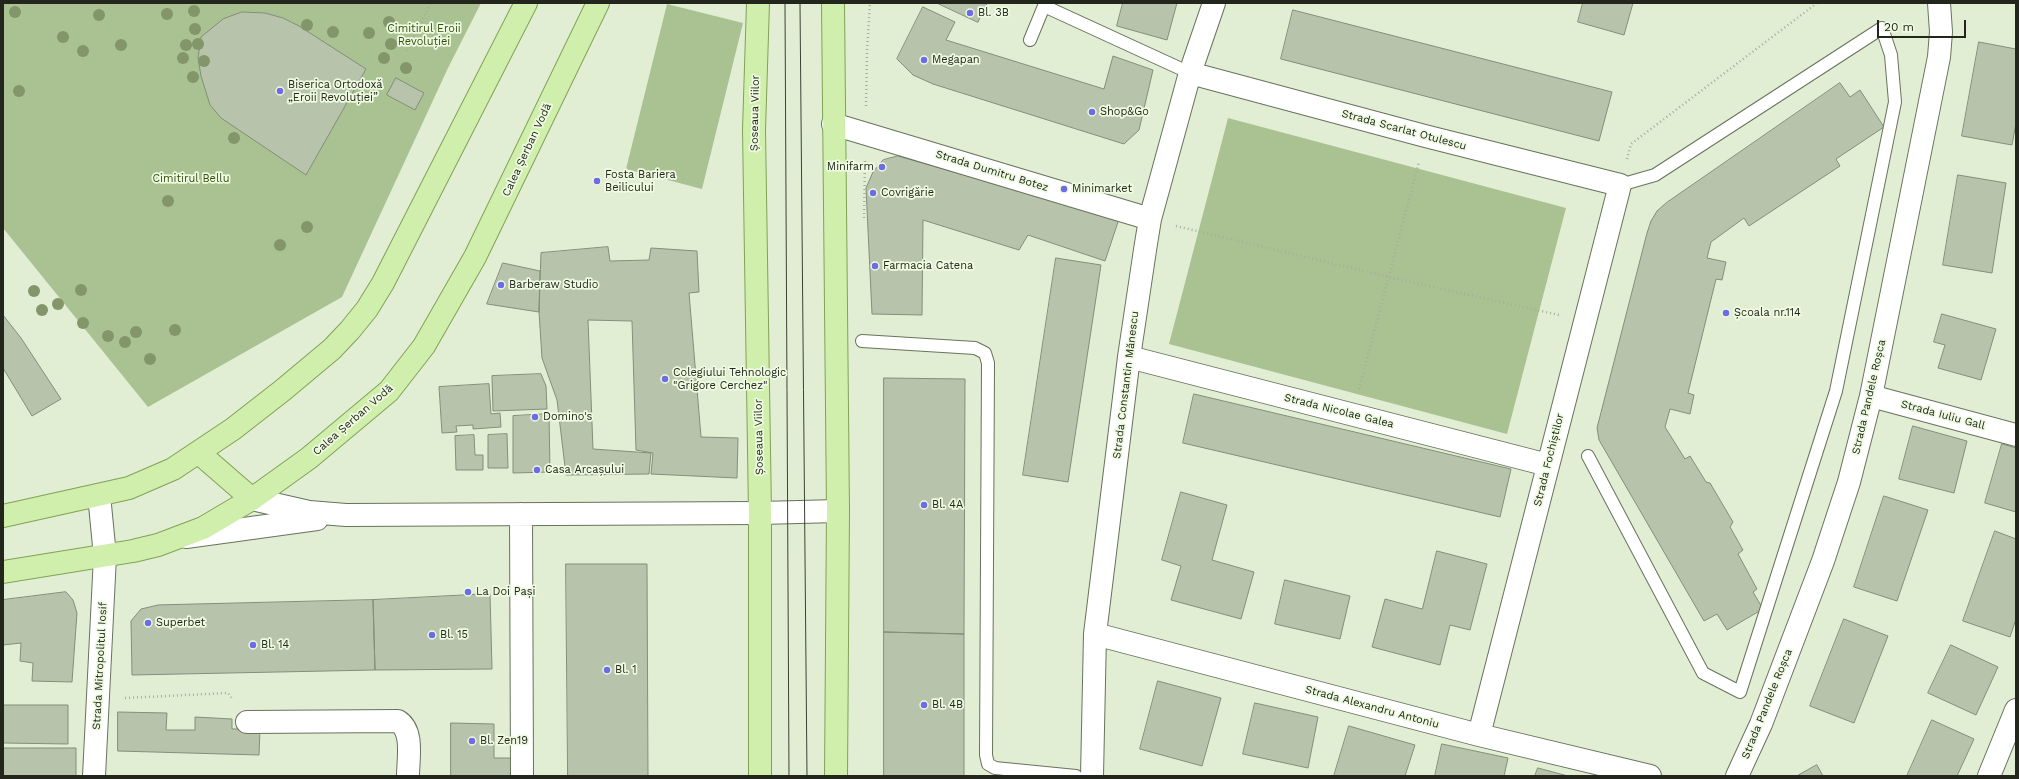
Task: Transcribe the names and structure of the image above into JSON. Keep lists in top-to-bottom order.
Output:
{
  "streets": {
    "main road": ["Șoseaua Viilor", "Calea Șerban Vodă"],
    "street": [
      "Strada Scarlat Otulescu",
      "Strada Dumitru Botez",
      "Strada Constantin Mănescu",
      "Strada Pandele Roșca",
      "Strada Nicolae Galea",
      "Strada Iuliu Gall",
      "Strada Fochiștilor",
      "Strada Mitropolitul Iosif",
      "Strada Alexandru Antoniu"
    ]
  },
  "crossings": [
    ["Strada Scarlat Otulescu", "Strada Constantin Mănescu"],
    ["Strada Scarlat Otulescu", "Strada Fochiștilor"],
    ["Calea Șerban Vodă", "Strada Mitropolitul Iosif"],
    ["Strada Dumitru Botez", "Strada Constantin Mănescu"],
    ["Strada Constantin Mănescu", "Strada Nicolae Galea"],
    ["Strada Constantin Mănescu", "Strada Alexandru Antoniu"],
    ["Strada Pandele Roșca", "Strada Iuliu Gall"],
    ["Strada Nicolae Galea", "Strada Fochiștilor"],
    ["Strada Fochiștilor", "Strada Alexandru Antoniu"]
  ],
  "parks": ["Cimitirul Eroii Revoluției", "Cimitirul Bellu"],
  "places": [
    "Bl. 3B",
    "Megapan",
    "Biserica Ortodoxă „Eroii Revoluției”",
    "Shop&Go",
    "Minifarm",
    "Fosta Bariera Beilicului",
    "Minimarket",
    "Covrigărie",
    "Farmacia Catena",
    "Barberaw Studio",
    "Școala nr.114",
    "Colegiului Tehnologic \"Grigore Cerchez\"",
    "Domino's",
    "Casa Arcașului",
    "Bl. 4A",
    "La Doi Pași",
    "Superbet",
    "Bl. 15",
    "Bl. 14",
    "Bl. 1",
    "Bl. 4B",
    "Bl. Zen19"
  ],
  "scale_bar": "20 m"
}
